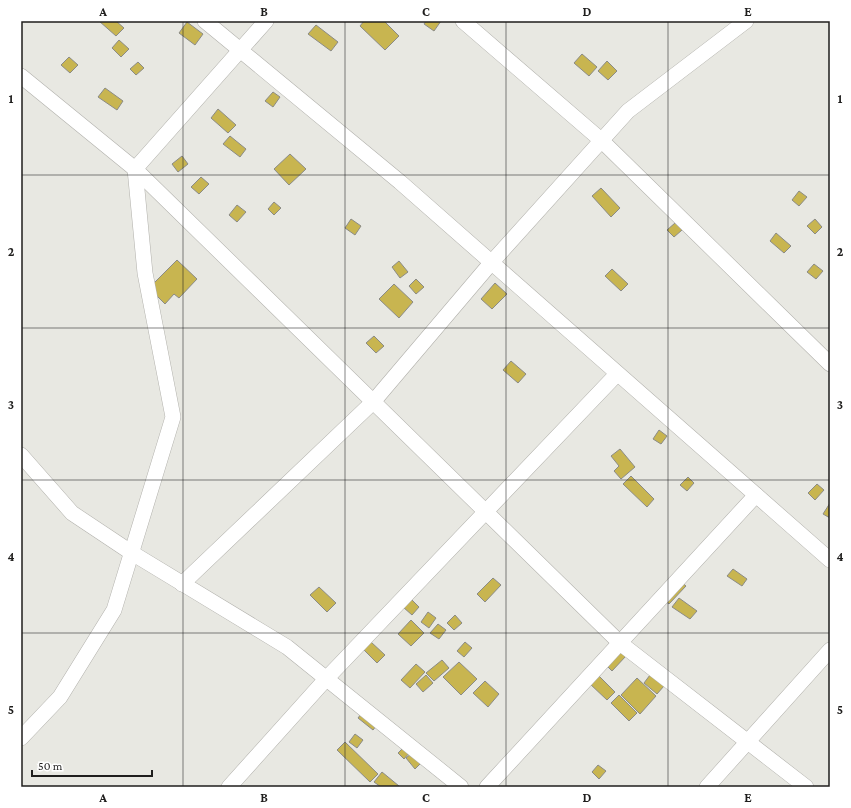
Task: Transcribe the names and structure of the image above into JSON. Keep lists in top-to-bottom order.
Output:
{
  "scale_bar": "50 m",
  "grid": {
    "columns": [
      "A",
      "B",
      "C",
      "D",
      "E"
    ],
    "rows": [
      "1",
      "2",
      "3",
      "4",
      "5"
    ]
  }
}
